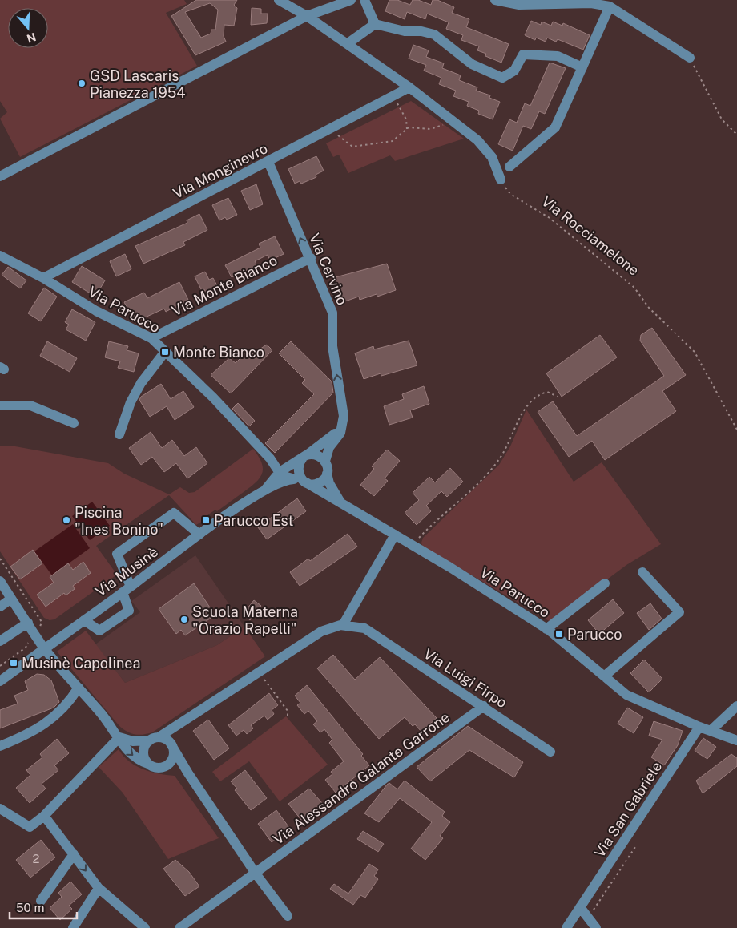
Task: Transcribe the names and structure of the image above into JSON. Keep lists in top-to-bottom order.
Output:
{
  "streets": {
    "street": [
      "Via Monginevro",
      "Via Cervino",
      "Via Monte Bianco",
      "Via Parucco",
      "Via Musinè",
      "Via Luigi Firpo",
      "Via Alessandro Galante Garrone",
      "Via San Gabriele"
    ],
    "path": ["Via Rocciamelone"]
  },
  "crossings": [
    ["Via Monginevro", "Via Cervino"],
    ["Via Monginevro", "Via Parucco"],
    ["Via Cervino", "Via Monte Bianco"],
    ["Via Cervino", "Via Parucco"],
    ["Via Monte Bianco", "Via Parucco"],
    ["Via Parucco", "Via San Gabriele"],
    ["Via Luigi Firpo", "Via Alessandro Galante Garrone"]
  ],
  "one_way": ["Via Cervino"],
  "places": {
    "other": ["GSD Lascaris Pianezza 1954", "Piscina \"Ines Bonino\"", "Scuola Materna \"Orazio Rapelli\""],
    "transit": [
      "Monte Bianco",
      "Parucco Est",
      "Parucco",
      "Musinè Capolinea"
    ]
  },
  "house_numbers": ["2"],
  "scale_bar": "50 m",
  "north": "bottom"
}
